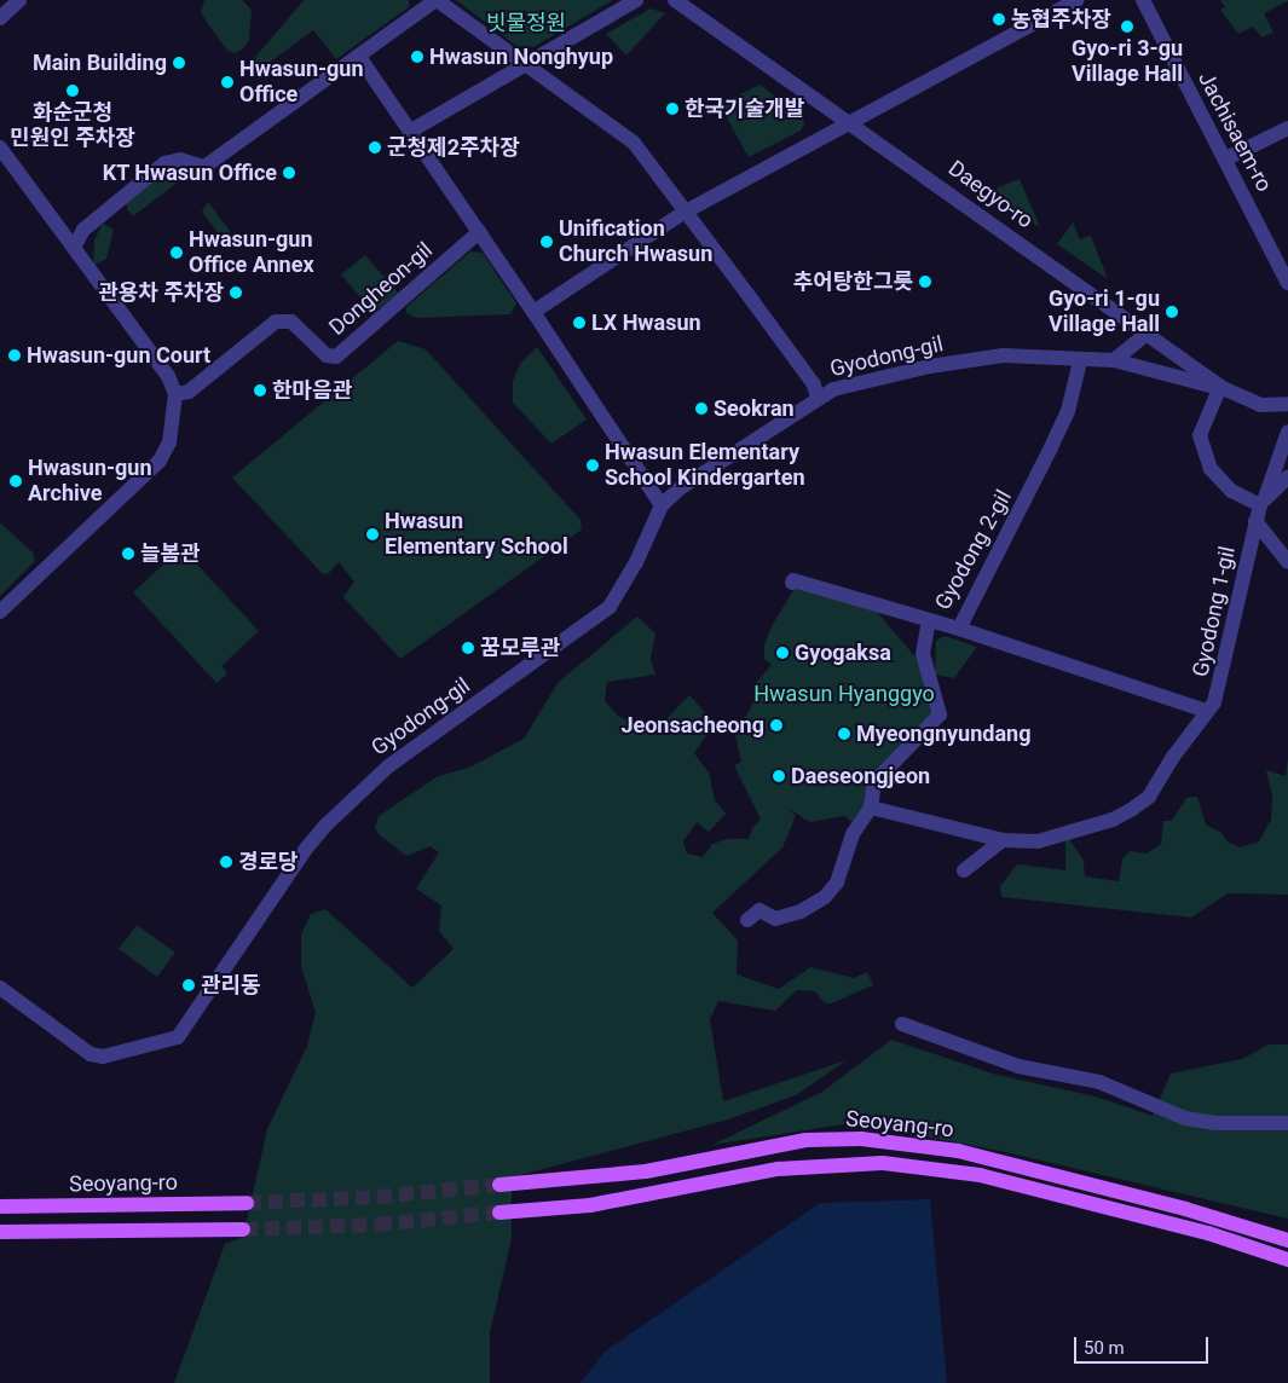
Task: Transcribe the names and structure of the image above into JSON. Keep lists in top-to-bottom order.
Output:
{
  "streets": {
    "main road": ["Seoyang-ro"],
    "street": [
      "Jachisaem-ro",
      "Daegyo-ro",
      "Dongheon-gil",
      "Gyodong-gil",
      "Gyodong 2-gil",
      "Gyodong 1-gil"
    ]
  },
  "crossings": [
    ["Daegyo-ro", "Gyodong-gil"],
    ["Gyodong-gil", "Gyodong 2-gil"],
    ["Gyodong 2-gil", "Gyodong 1-gil"]
  ],
  "parks": ["빗물정원", "Hwasun Hyanggyo"],
  "places": [
    "농협주차장",
    "Gyo-ri 3-gu Village Hall",
    "Hwasun Nonghyup",
    "Main Building",
    "Hwasun-gun Office",
    "화순군청 민원인 주차장",
    "한국기술개발",
    "군청제2주차장",
    "KT Hwasun Office",
    "Unification Church Hwasun",
    "Hwasun-gun Office Annex",
    "추어탕한그릇",
    "관용차 주차장",
    "Gyo-ri 1-gu Village Hall",
    "LX Hwasun",
    "Hwasun-gun Court",
    "한마음관",
    "Seokran",
    "Hwasun Elementary School Kindergarten",
    "Hwasun-gun Archive",
    "Hwasun Elementary School",
    "늘봄관",
    "꿈모루관",
    "Gyogaksa",
    "Jeonsacheong",
    "Myeongnyundang",
    "Daeseongjeon",
    "경로당",
    "관리동"
  ],
  "scale_bar": "50 m"
}
